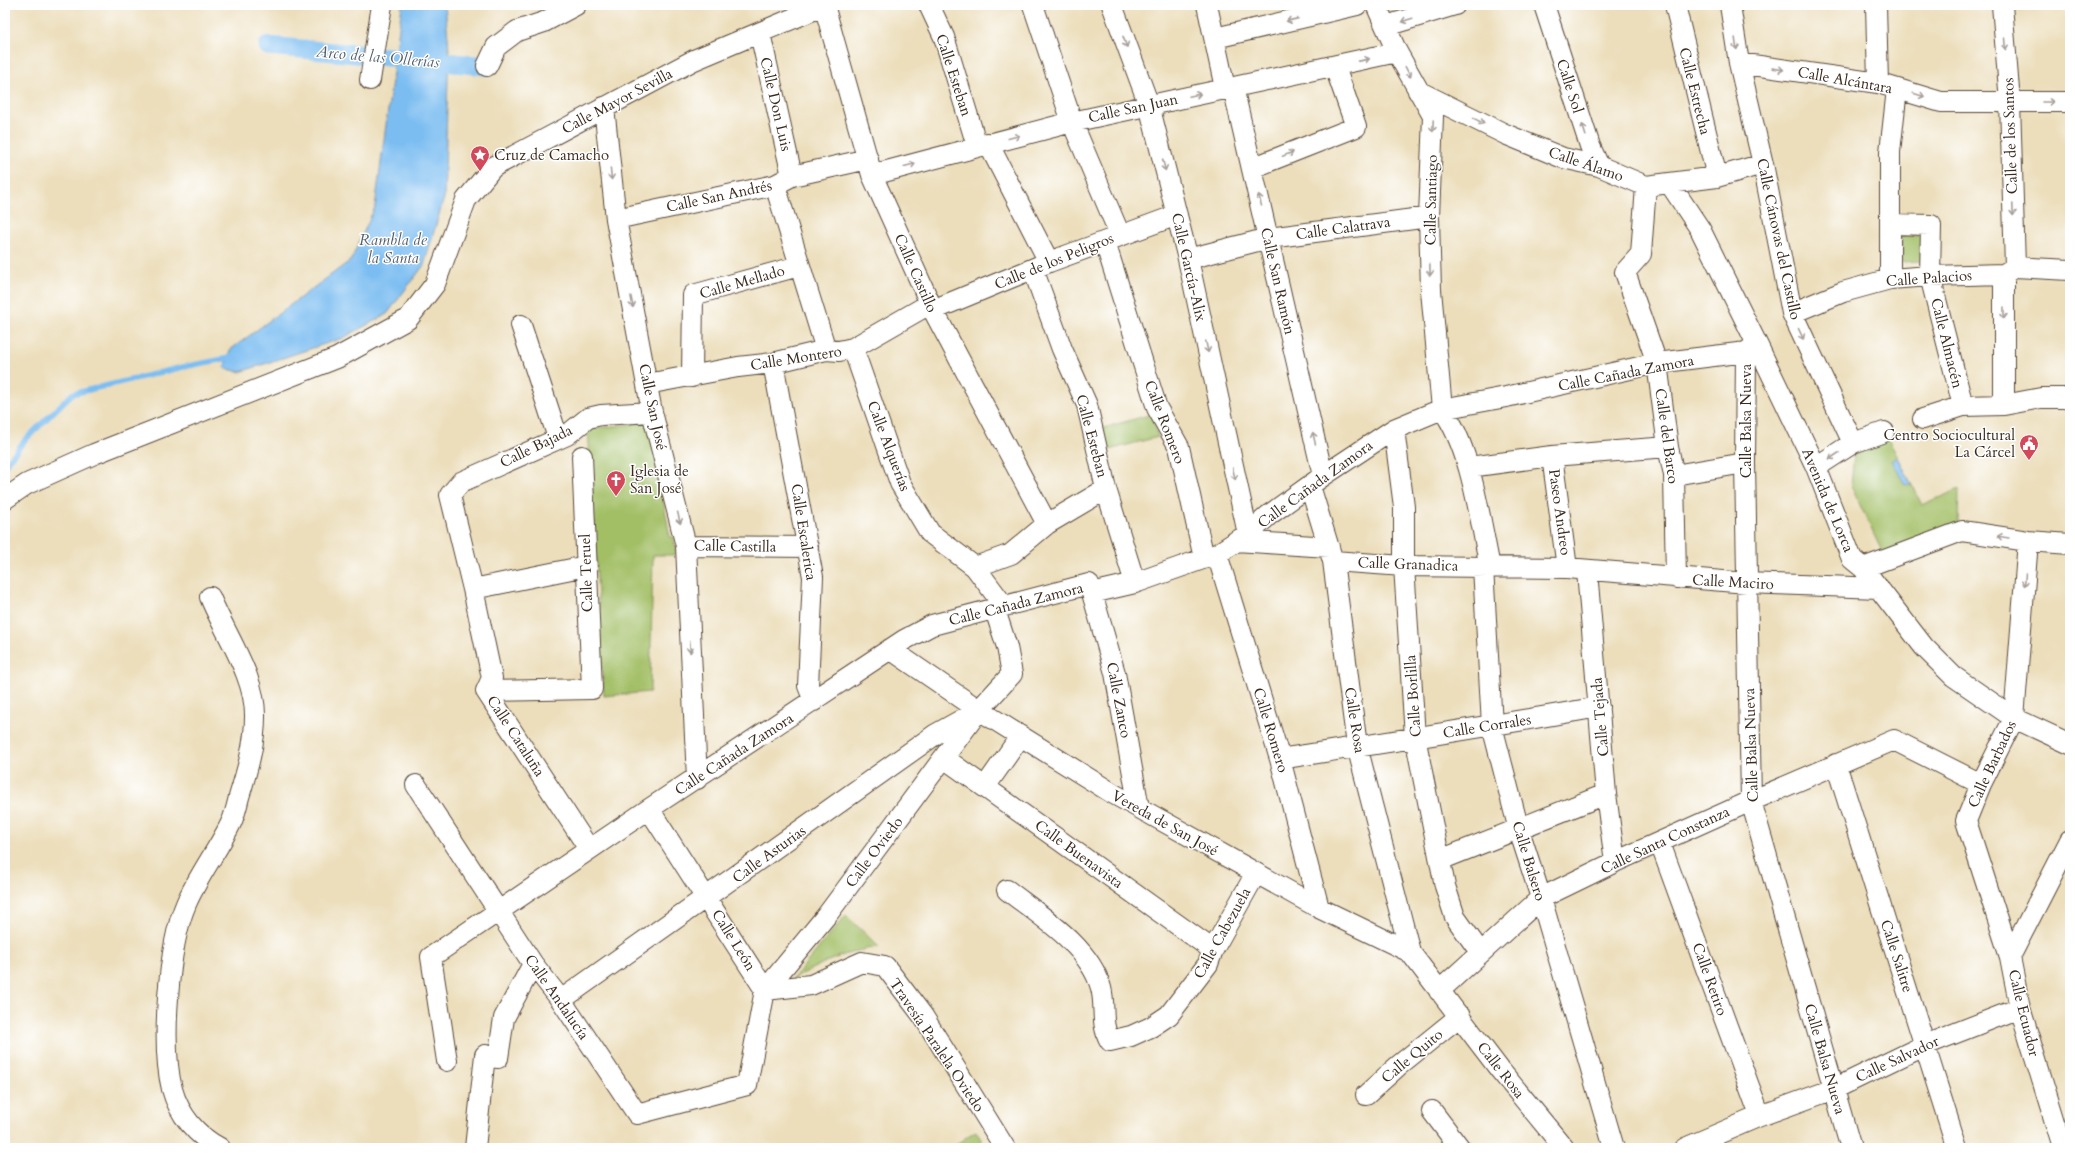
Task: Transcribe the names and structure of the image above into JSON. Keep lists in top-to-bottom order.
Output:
{
  "streets": {
    "street": [
      "Calle Esteban",
      "Calle Alcántara",
      "Calle Sol",
      "Calle Estrecha",
      "Calle Mayor Sevilla",
      "Calle Don Luis",
      "Calle San Juan",
      "Calle de los Santos",
      "Calle Álamo",
      "Calle San Andrés",
      "Calle Santiago",
      "Calle Calatrava",
      "Calle Cánovas del Castillo",
      "Calle de los Peligros",
      "Calle García-Alix",
      "Calle Castillo",
      "Calle Palacios",
      "Calle San Ramón",
      "Calle Mellado",
      "Calle Almacén",
      "Calle Montero",
      "Calle Cañada Zamora",
      "Calle San José",
      "Calle Balsa Nueva",
      "Calle Romero",
      "Calle del Barco",
      "Calle Bajada",
      "Calle Alquerías",
      "Avenida de Lorca",
      "Paseo Andreo",
      "Calle Escalerica",
      "Calle Castilla",
      "Calle Granadica",
      "Calle Teruel",
      "Calle Maciro",
      "Calle Borlilla",
      "Calle Zanco",
      "Calle Tejada",
      "Calle Rosa",
      "Calle Corrales",
      "Calle Cataluña",
      "Calle Barbados",
      "Vereda de San José",
      "Calle Santa Constanza",
      "Calle Oviedo",
      "Calle Asturias",
      "Calle Buenavista",
      "Calle Balsero",
      "Calle Cabezuela",
      "Calle León",
      "Calle Salitre",
      "Calle Retiro",
      "Calle Andalucía",
      "Calle Ecuador",
      "Travesía Paralela Oviedo",
      "Calle Quito",
      "Calle Salvador"
    ]
  },
  "crossings": [
    ["Calle Esteban", "Calle San Juan"],
    ["Calle Esteban", "Calle de los Peligros"],
    ["Calle Esteban", "Calle Cañada Zamora"],
    ["Calle Alcántara", "Calle de los Santos"],
    ["Calle Alcántara", "Calle Cánovas del Castillo"],
    ["Calle Sol", "Calle Álamo"],
    ["Calle Estrecha", "Calle Álamo"],
    ["Calle Mayor Sevilla", "Calle Don Luis"],
    ["Calle Mayor Sevilla", "Calle Castillo"],
    ["Calle Mayor Sevilla", "Calle San José"],
    ["Calle Don Luis", "Calle San Andrés"],
    ["Calle Don Luis", "Calle Mellado"],
    ["Calle Don Luis", "Calle Montero"],
    ["Calle San Juan", "Calle San Andrés"],
    ["Calle San Juan", "Calle Santiago"],
    ["Calle San Juan", "Calle García-Alix"],
    ["Calle San Juan", "Calle Castillo"],
    ["Calle San Juan", "Calle San Ramón"],
    ["Calle San Juan", "Calle Romero"],
    ["Calle de los Santos", "Calle Palacios"],
    ["Calle Álamo", "Calle Santiago"],
    ["Calle Álamo", "Calle Cánovas del Castillo"],
    ["Calle Álamo", "Calle del Barco"],
    ["Calle Álamo", "Avenida de Lorca"],
    ["Calle San Andrés", "Calle Castillo"],
    ["Calle San Andrés", "Calle San José"],
    ["Calle Santiago", "Calle Calatrava"],
    ["Calle Santiago", "Calle Cañada Zamora"],
    ["Calle Santiago", "Calle Balsero"],
    ["Calle Calatrava", "Calle García-Alix"],
    ["Calle Calatrava", "Calle San Ramón"],
    ["Calle Cánovas del Castillo", "Calle Palacios"],
    ["Calle de los Peligros", "Calle García-Alix"],
    ["Calle de los Peligros", "Calle Castillo"],
    ["Calle de los Peligros", "Calle Montero"],
    ["Calle de los Peligros", "Calle Romero"],
    ["Calle García-Alix", "Calle Cañada Zamora"],
    ["Calle García-Alix", "Calle Granadica"],
    ["Calle Castillo", "Calle Montero"],
    ["Calle Palacios", "Calle Almacén"],
    ["Calle San Ramón", "Calle Cañada Zamora"],
    ["Calle San Ramón", "Calle Rosa"],
    ["Calle Mellado", "Calle Montero"],
    ["Calle Montero", "Calle San José"],
    ["Calle Montero", "Calle Alquerías"],
    ["Calle Montero", "Calle Escalerica"],
    ["Calle Cañada Zamora", "Calle San José"],
    ["Calle Cañada Zamora", "Calle Balsa Nueva"],
    ["Calle Cañada Zamora", "Calle Romero"],
    ["Calle Cañada Zamora", "Calle del Barco"],
    ["Calle Cañada Zamora", "Calle Alquerías"],
    ["Calle Cañada Zamora", "Avenida de Lorca"],
    ["Calle Cañada Zamora", "Calle Escalerica"],
    ["Calle Cañada Zamora", "Calle Granadica"],
    ["Calle Cañada Zamora", "Calle Borlilla"],
    ["Calle Cañada Zamora", "Calle Zanco"],
    ["Calle Cañada Zamora", "Calle Rosa"],
    ["Calle Cañada Zamora", "Calle Cataluña"],
    ["Calle Cañada Zamora", "Vereda de San José"],
    ["Calle Cañada Zamora", "Calle Balsero"],
    ["Calle Cañada Zamora", "Calle León"],
    ["Calle Cañada Zamora", "Calle Andalucía"],
    ["Calle San José", "Calle Bajada"],
    ["Calle San José", "Calle Castilla"],
    ["Calle Balsa Nueva", "Avenida de Lorca"],
    ["Calle Balsa Nueva", "Calle Maciro"],
    ["Calle Balsa Nueva", "Calle Santa Constanza"],
    ["Calle Balsa Nueva", "Calle Salvador"],
    ["Calle Romero", "Calle Corrales"],
    ["Calle Romero", "Vereda de San José"],
    ["Calle del Barco", "Paseo Andreo"],
    ["Calle del Barco", "Calle Maciro"],
    ["Calle Bajada", "Calle Cataluña"],
    ["Calle Alquerías", "Vereda de San José"],
    ["Calle Alquerías", "Calle Oviedo"],
    ["Calle Alquerías", "Calle Asturias"],
    ["Avenida de Lorca", "Calle Maciro"],
    ["Avenida de Lorca", "Calle Barbados"],
    ["Paseo Andreo", "Calle Granadica"],
    ["Paseo Andreo", "Calle Maciro"],
    ["Paseo Andreo", "Calle Tejada"],
    ["Paseo Andreo", "Calle Balsero"],
    ["Calle Escalerica", "Calle Castilla"],
    ["Calle Granadica", "Calle Maciro"],
    ["Calle Granadica", "Calle Borlilla"],
    ["Calle Granadica", "Calle Tejada"],
    ["Calle Granadica", "Calle Rosa"],
    ["Calle Granadica", "Calle Balsero"],
    ["Calle Teruel", "Calle Cataluña"],
    ["Calle Maciro", "Calle Tejada"],
    ["Calle Borlilla", "Calle Corrales"],
    ["Calle Borlilla", "Calle Santa Constanza"],
    ["Calle Zanco", "Vereda de San José"],
    ["Calle Tejada", "Calle Corrales"],
    ["Calle Tejada", "Calle Santa Constanza"],
    ["Calle Rosa", "Calle Corrales"],
    ["Calle Rosa", "Vereda de San José"],
    ["Calle Rosa", "Calle Santa Constanza"],
    ["Calle Rosa", "Calle Quito"],
    ["Calle Corrales", "Calle Balsero"],
    ["Calle Barbados", "Calle Santa Constanza"],
    ["Calle Barbados", "Calle Ecuador"],
    ["Vereda de San José", "Calle Santa Constanza"],
    ["Vereda de San José", "Calle Oviedo"],
    ["Vereda de San José", "Calle Asturias"],
    ["Vereda de San José", "Calle Cabezuela"],
    ["Calle Santa Constanza", "Calle Balsero"],
    ["Calle Santa Constanza", "Calle Salitre"],
    ["Calle Santa Constanza", "Calle Retiro"],
    ["Calle Oviedo", "Calle Asturias"],
    ["Calle Oviedo", "Calle Buenavista"],
    ["Calle Oviedo", "Calle León"],
    ["Calle Oviedo", "Calle Andalucía"],
    ["Calle Oviedo", "Travesía Paralela Oviedo"],
    ["Calle Asturias", "Calle León"],
    ["Calle Asturias", "Calle Andalucía"],
    ["Calle Buenavista", "Calle Cabezuela"],
    ["Calle León", "Calle Andalucía"],
    ["Calle León", "Travesía Paralela Oviedo"],
    ["Calle Salitre", "Calle Salvador"],
    ["Calle Retiro", "Calle Salvador"],
    ["Calle Andalucía", "Travesía Paralela Oviedo"],
    ["Calle Ecuador", "Calle Salvador"]
  ],
  "one_way": [
    "Calle Alcántara",
    "Calle Sol",
    "Calle San Juan",
    "Calle Álamo",
    "Calle Santiago",
    "Calle Cánovas del Castillo",
    "Calle García-Alix",
    "Calle San Ramón",
    "Calle San José",
    "Calle Barbados"
  ],
  "water": ["Arco de las Ollerías", "Rambla de la Santa"],
  "places": {
    "place": ["Cruz de Camacho"],
    "public building": ["Centro Sociocultural La Cárcel"],
    "church": ["Iglesia de San José"]
  }
}
